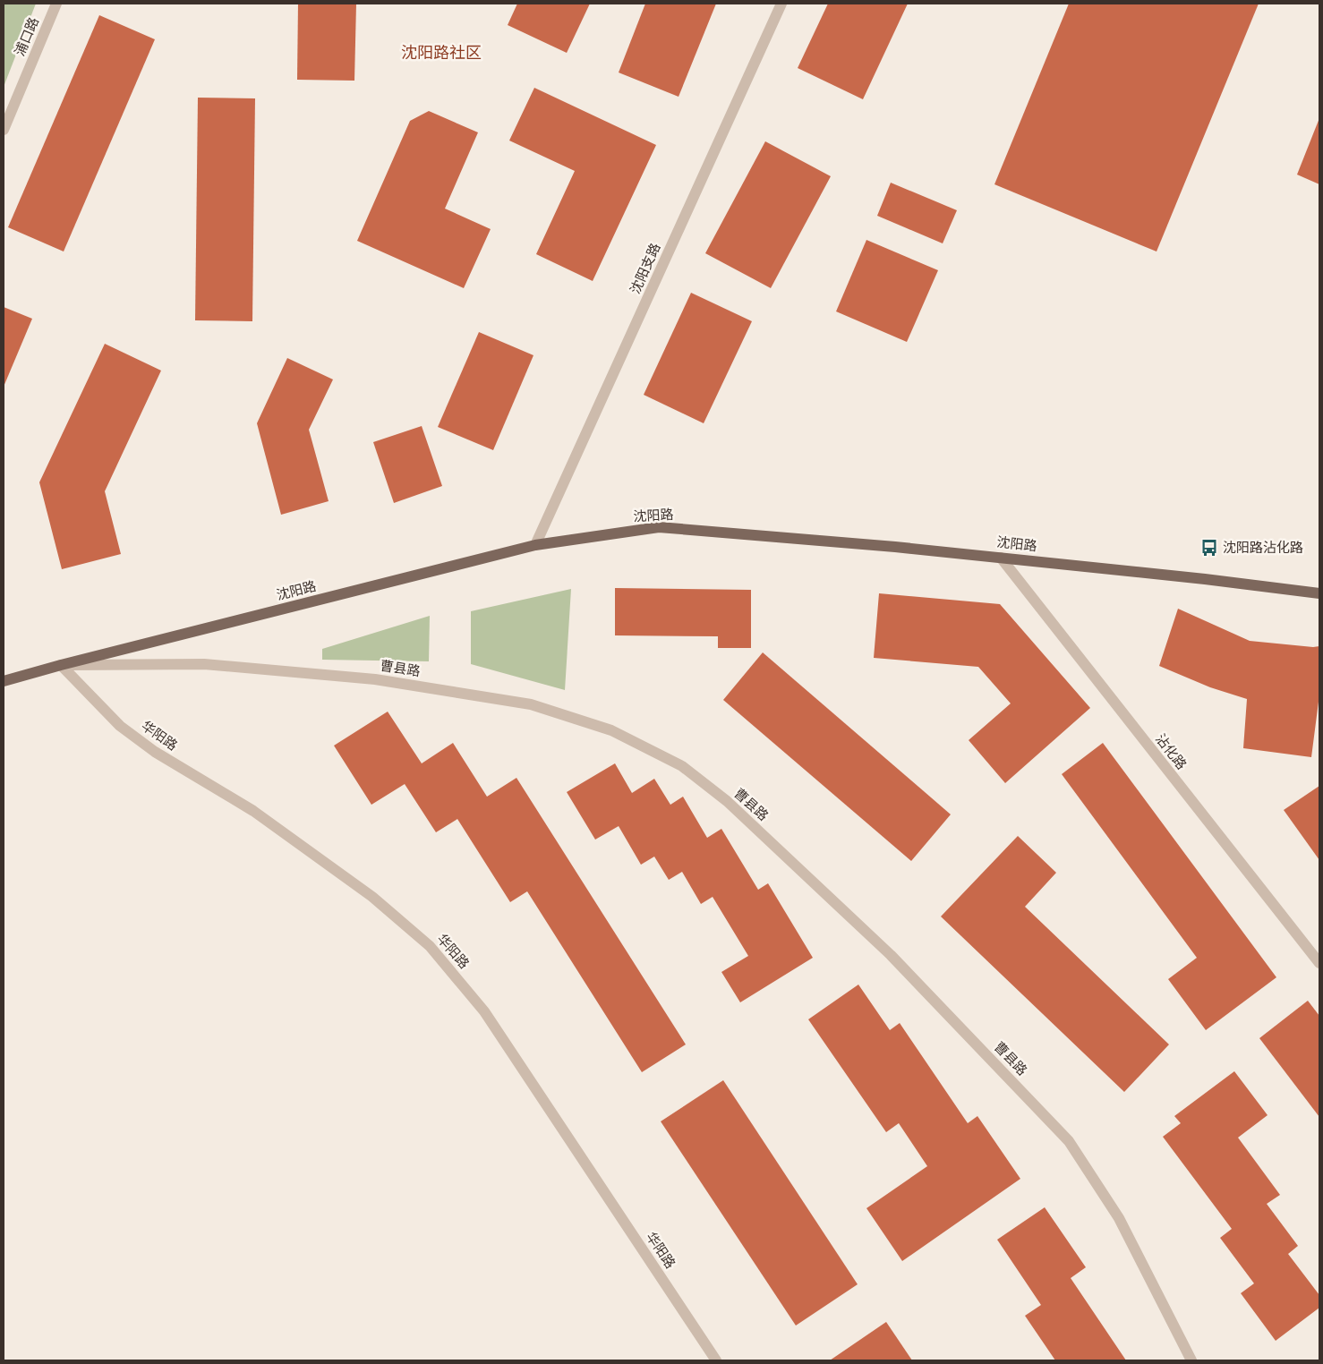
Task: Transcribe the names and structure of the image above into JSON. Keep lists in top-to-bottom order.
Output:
{
  "streets": {
    "main road": ["沈阳路"],
    "street": [
      "浦口路",
      "沈阳支路",
      "曹县路",
      "华阳路",
      "沾化路"
    ]
  },
  "crossings": [
    ["沈阳支路", "沈阳路"],
    ["沈阳路", "曹县路"],
    ["沈阳路", "华阳路"],
    ["沈阳路", "沾化路"],
    ["曹县路", "华阳路"]
  ],
  "districts": ["沈阳路社区"],
  "places": {
    "bus stop": ["沈阳路沾化路"]
  }
}
